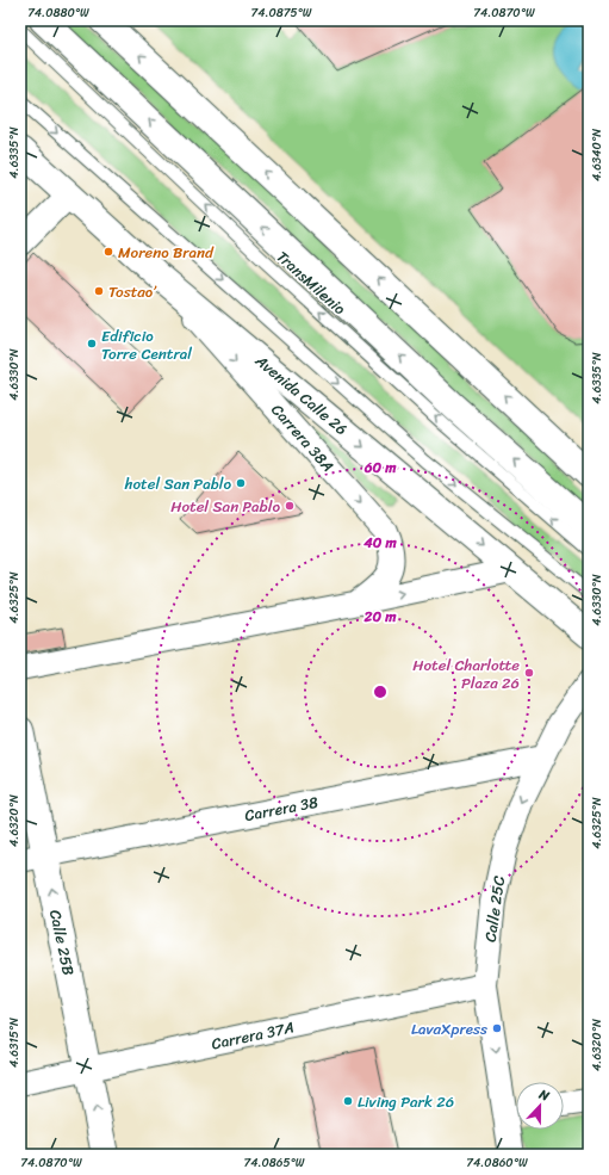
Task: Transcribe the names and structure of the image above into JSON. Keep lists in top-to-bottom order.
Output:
{
  "streets": {
    "main road": ["Avenida Calle 26", "Calle 25B"],
    "street": [
      "Carrera 38A",
      "Carrera 38",
      "Calle 25C",
      "Carrera 37A"
    ],
    "lane": ["TransMilenio"]
  },
  "crossings": [
    ["Avenida Calle 26", "Carrera 38A"],
    ["Carrera 38", "Calle 25C"],
    ["Carrera 38", "Calle 25B"],
    ["Calle 25C", "Carrera 37A"],
    ["Calle 25B", "Carrera 37A"]
  ],
  "one_way": ["Calle 25C", "Calle 25B"],
  "places": [
    "Moreno Brand",
    "Tostao’",
    "Edificio Torre Central",
    "hotel San Pablo",
    "Hotel San Pablo",
    "Hotel Charlotte Plaza 26",
    "LavaXpress",
    "Living Park 26"
  ],
  "north": "top",
  "coordinates": [
    "74.0880°W",
    "74.0875°W",
    "74.0870°W",
    "4.6335°N",
    "4.6340°N",
    "4.6330°N",
    "4.6325°N",
    "4.6320°N",
    "4.6315°N",
    "74.0865°W",
    "74.0860°W"
  ],
  "rings": ["60 m", "40 m", "20 m"]
}
